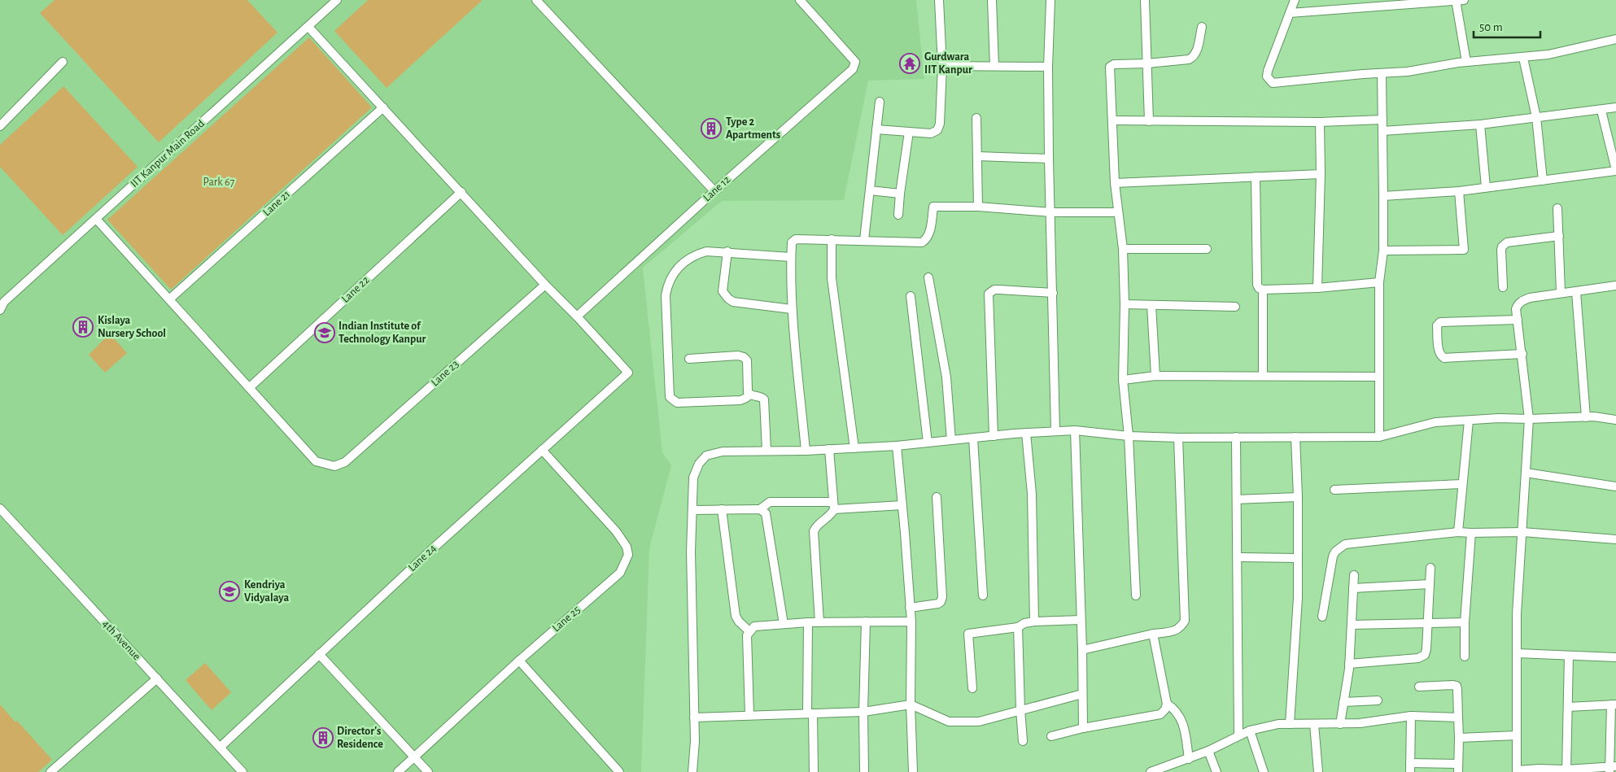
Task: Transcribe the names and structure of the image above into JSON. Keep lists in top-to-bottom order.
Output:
{
  "streets": {
    "street": [
      "IIT Kanpur Main Road",
      "Lane 12",
      "Lane 21",
      "Lane 22",
      "Lane 23",
      "Lane 24",
      "Lane 25",
      "4th Avenue"
    ]
  },
  "crossings": [
    ["Lane 12", "Lane 24"],
    ["Lane 22", "Lane 23"],
    ["Lane 24", "Lane 25"],
    ["Lane 24", "4th Avenue"]
  ],
  "parks": ["Park 67"],
  "places": {
    "temple": ["Gurdwara IIT Kanpur"],
    "building": ["Type 2 Apartments", "Kislaya Nursery School", "Director's Residence"],
    "school or university": ["Indian Institute of Technology Kanpur", "Kendriya Vidyalaya"]
  },
  "scale_bar": "50 m"
}
